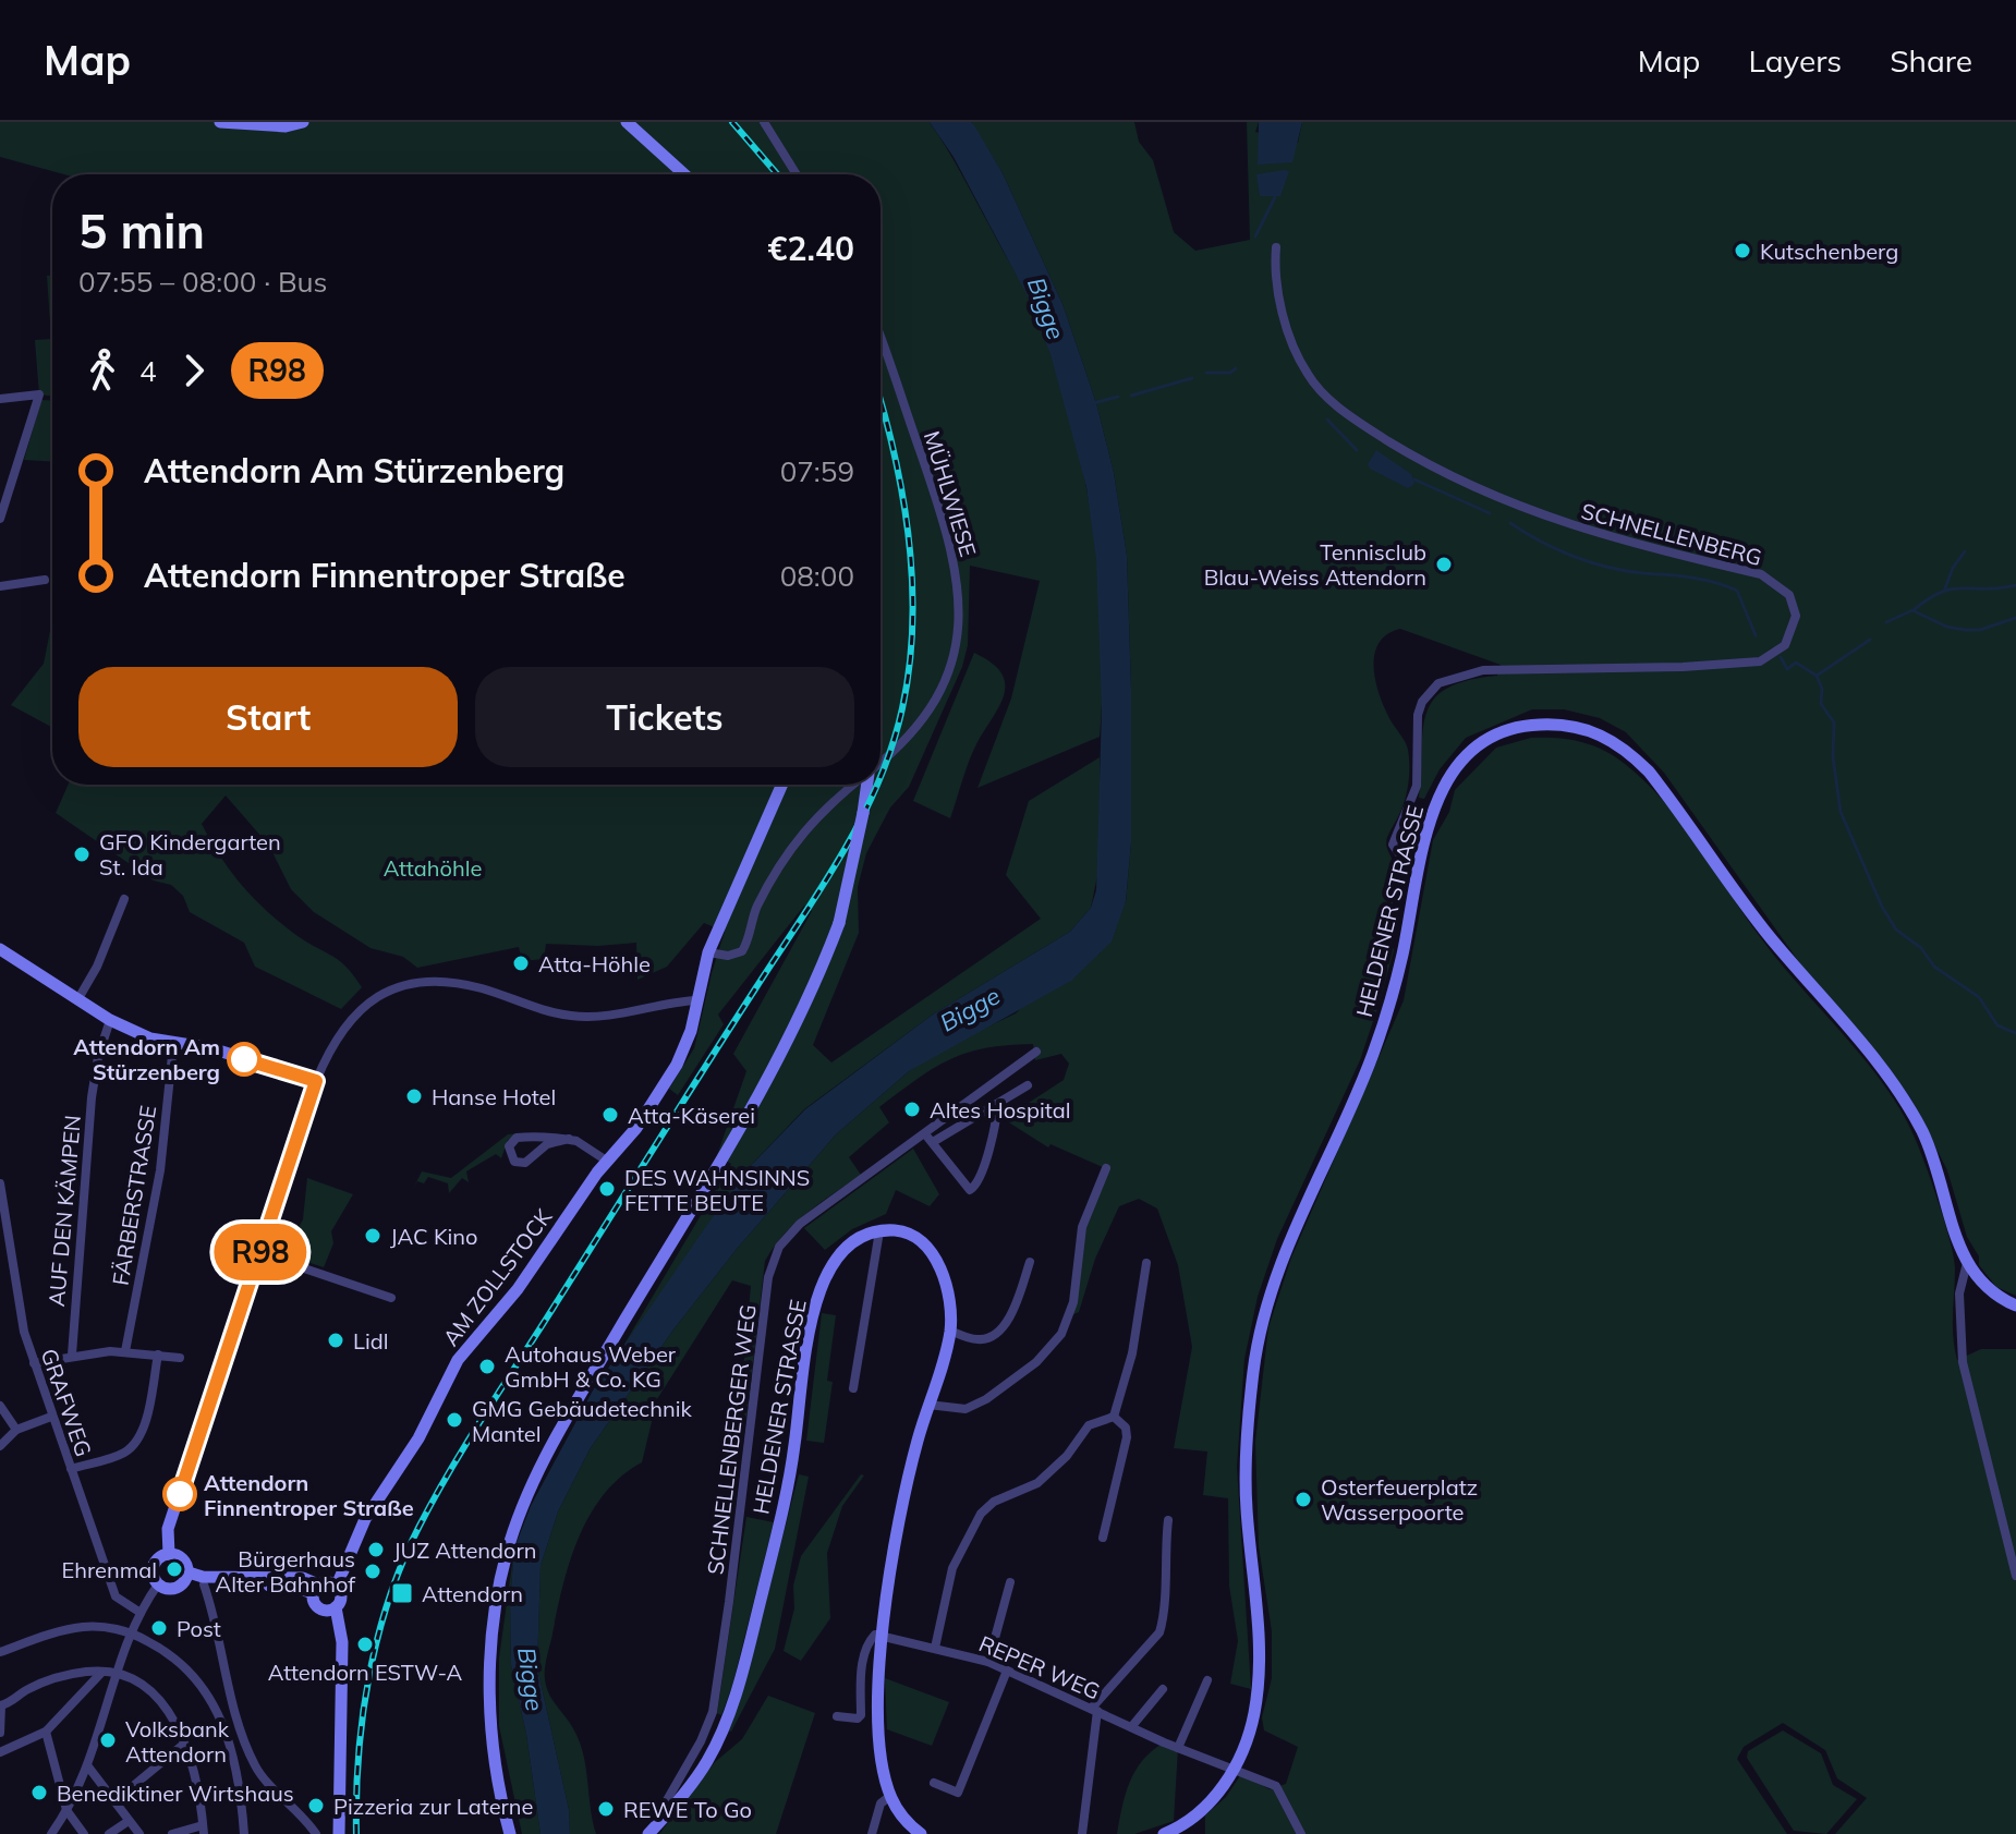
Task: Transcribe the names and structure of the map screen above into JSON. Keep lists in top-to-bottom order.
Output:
{
  "streets": {
    "main road": ["HELDENER STRASSE", "AM ZOLLSTOCK"],
    "street": [
      "MÜHLWIESE",
      "SCHNELLENBERG",
      "FÄRBERSTRASSE",
      "AUF DEN KÄMPEN",
      "GRAFWEG",
      "SCHNELLENBERGER WEG",
      "REPER WEG"
    ]
  },
  "crossings": [
    ["MÜHLWIESE", "AM ZOLLSTOCK"],
    ["SCHNELLENBERG", "HELDENER STRASSE"],
    ["HELDENER STRASSE", "SCHNELLENBERGER WEG"],
    ["HELDENER STRASSE", "REPER WEG"]
  ],
  "water": ["Bigge"],
  "parks": ["Attahöhle"],
  "places": {
    "other": [
      "Kutschenberg",
      "Tennisclub Blau-Weiss Attendorn",
      "GFO Kindergarten St. Ida",
      "Atta-Höhle",
      "Attendorn Am Stürzenberg",
      "Hanse Hotel",
      "Altes Hospital",
      "Atta-Käserei",
      "DES WAHNSINNS FETTE BEUTE",
      "JAC Kino",
      "Lidl",
      "Autohaus Weber GmbH & Co. KG",
      "GMG Gebäudetechnik Mantel",
      "Attendorn Finnentroper Straße",
      "Osterfeuerplatz Wasserpoorte",
      "JUZ Attendorn",
      "Ehrenmal",
      "Bürgerhaus Alter Bahnhof",
      "Post",
      "Attendorn ESTW-A",
      "Volksbank Attendorn",
      "Benediktiner Wirtshaus",
      "Pizzeria zur Laterne",
      "REWE To Go"
    ],
    "transit": ["Attendorn"]
  },
  "lines": ["bus line R98"],
  "page": {
    "header": "Map",
    "nav": ["Map", "Layers", "Share"],
    "on_map": "R98",
    "heading": ["5 min", "07:55 – 08:00 · Bus", "€2.40"],
    "legs": ["4", "R98"],
    "list": [
      {
        "name": "Attendorn Am Stürzenberg",
        "value": "07:59"
      },
      {
        "name": "Attendorn Finnentroper Straße",
        "value": "08:00"
      }
    ],
    "buttons": ["Start", "Tickets"]
  }
}
